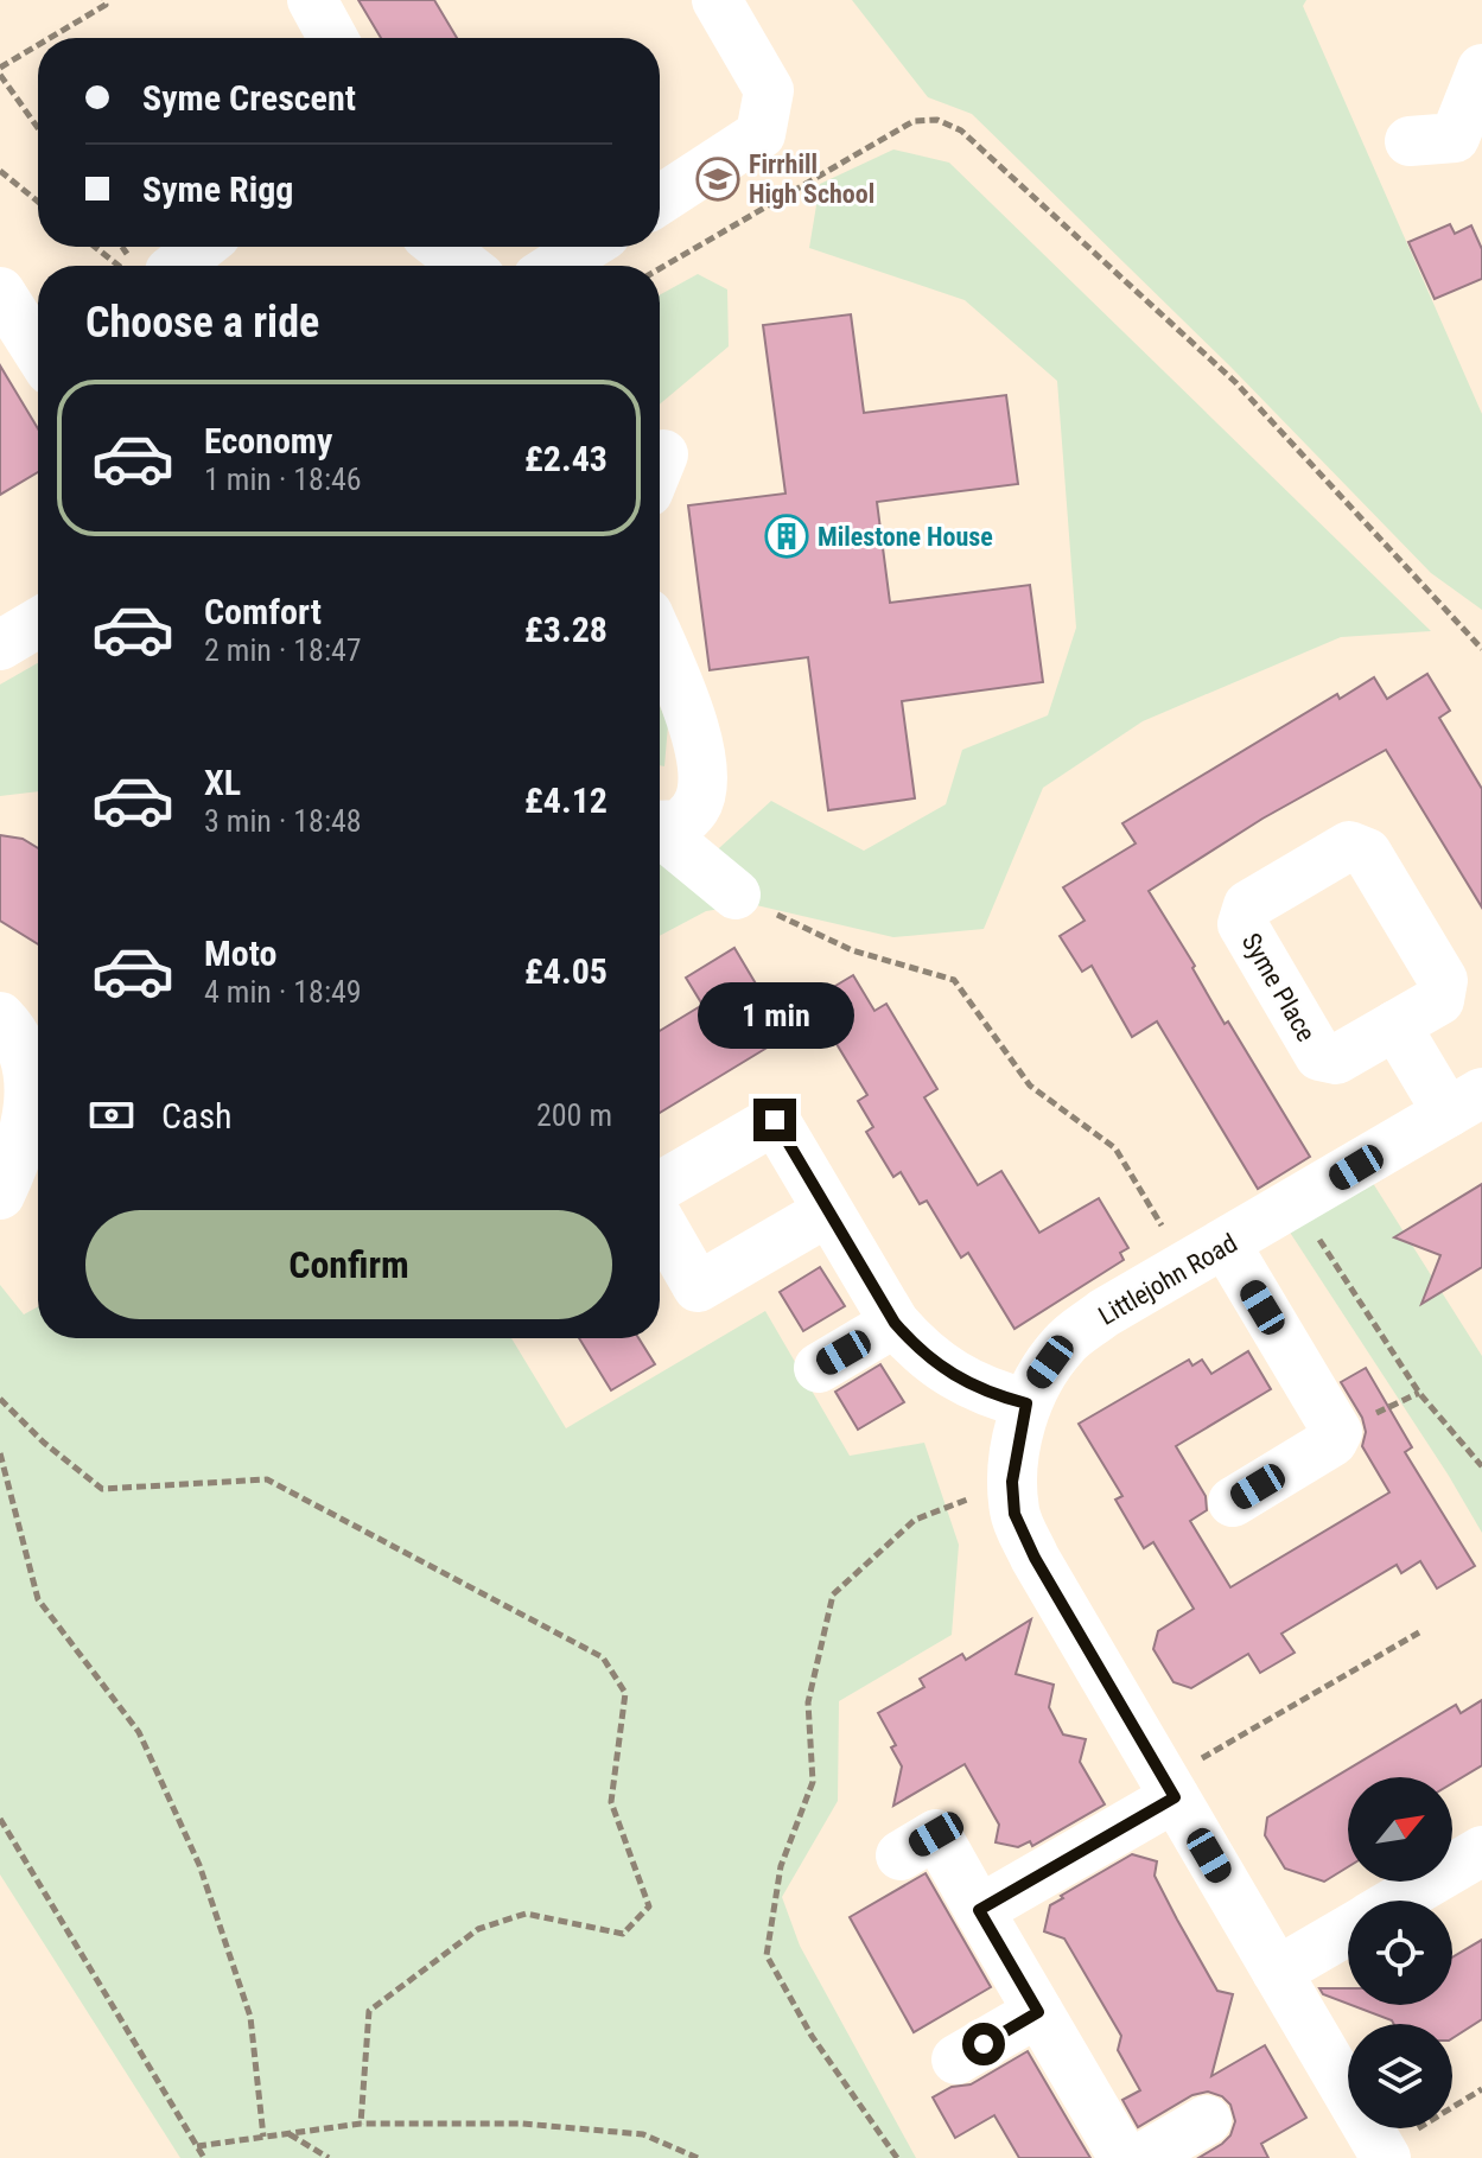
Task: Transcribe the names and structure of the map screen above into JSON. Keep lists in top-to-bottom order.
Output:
{
  "streets": {
    "street": ["Littlejohn Road"]
  },
  "places": {
    "school or university": ["Firrhill High School"],
    "building": ["Milestone House"]
  },
  "north": "top right",
  "page": {
    "banner": ["Syme Crescent", "Syme Rigg"],
    "heading": "Choose a ride",
    "list": [
      {
        "name": "Economy",
        "note": "1 min · 18:46",
        "value": "£2.43"
      },
      {
        "name": "Comfort",
        "note": "2 min · 18:47",
        "value": "£3.28"
      },
      {
        "name": "XL",
        "note": "3 min · 18:48",
        "value": "£4.12"
      },
      {
        "name": "Moto",
        "note": "4 min · 18:49",
        "value": "£4.05"
      }
    ],
    "bubble": "1 min",
    "pay": ["Cash", "200 m"],
    "buttons": "Confirm"
  }
}
